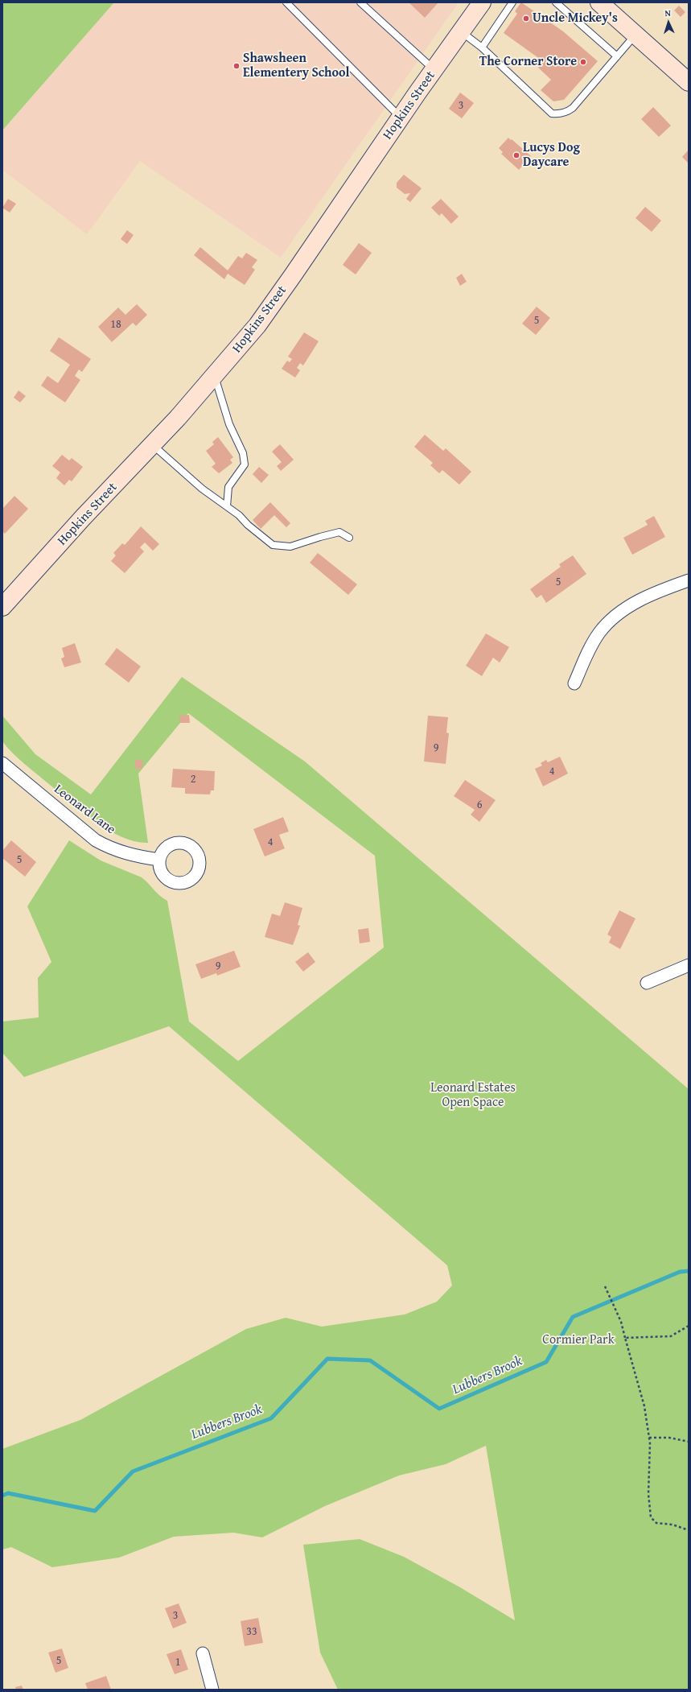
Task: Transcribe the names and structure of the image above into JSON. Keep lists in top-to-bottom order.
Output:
{
  "streets": {
    "street": ["Hopkins Street", "Leonard Lane"]
  },
  "water": ["Lubbers Brook"],
  "parks": ["Leonard Estates Open Space", "Cormier Park"],
  "places": [
    "Uncle Mickey's",
    "The Corner Store",
    "Shawsheen Elementery School",
    "Lucys Dog Daycare"
  ],
  "house_numbers": [
    "3",
    "5",
    "18",
    "5",
    "9",
    "4",
    "2",
    "6",
    "4",
    "5",
    "9",
    "3",
    "33",
    "5",
    "1"
  ],
  "north": "top"
}
